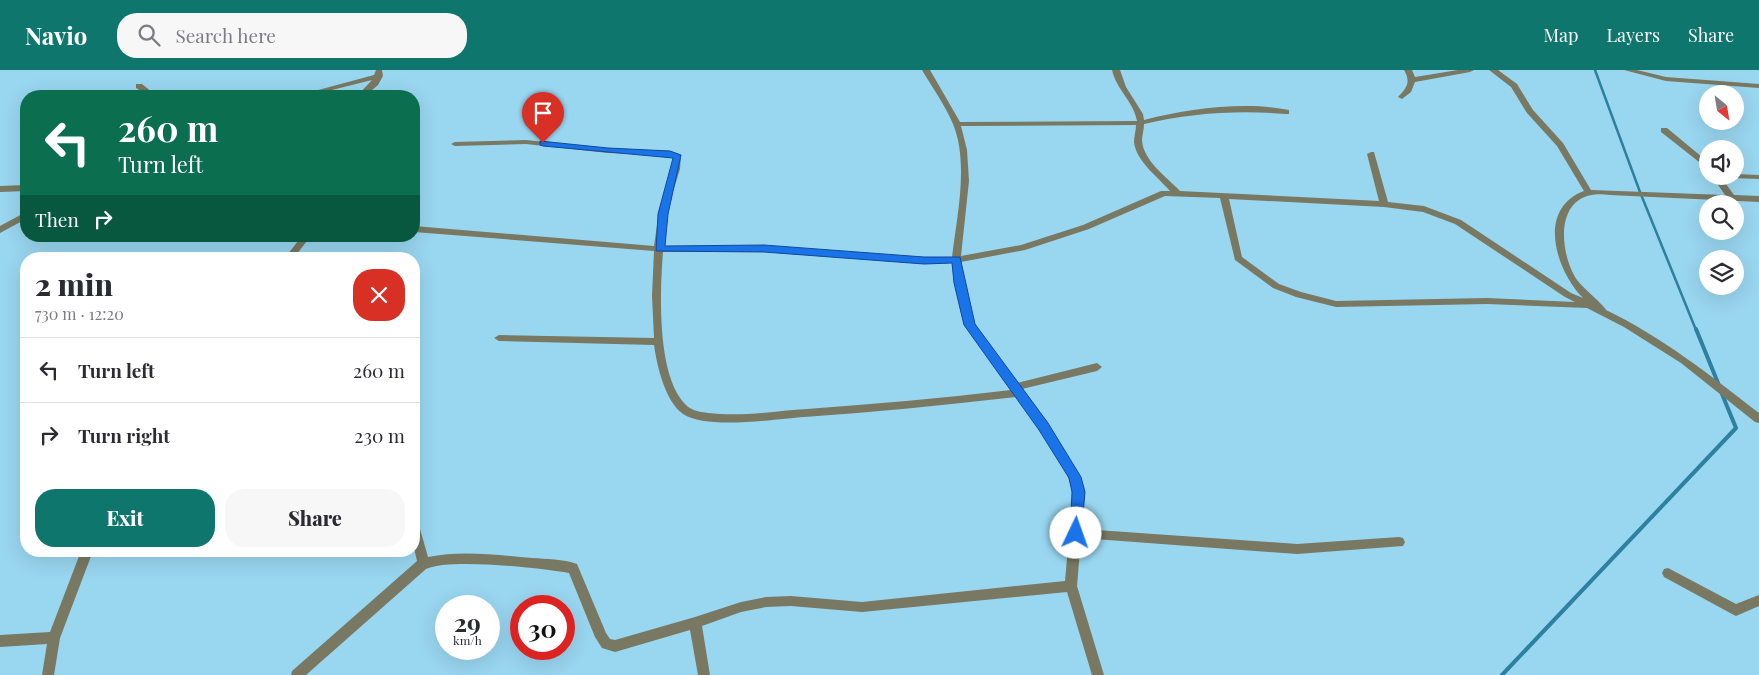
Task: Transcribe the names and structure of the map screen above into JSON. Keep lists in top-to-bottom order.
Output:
{
  "north": "bottom right",
  "page": {
    "header": "Navio",
    "search": "Search here",
    "nav": ["Map", "Layers", "Share"],
    "turn": ["260 m", "Turn left"],
    "then": "Then",
    "heading": ["2 min", "730 m · 12:20"],
    "list": [
      {
        "name": "Turn left",
        "value": "260 m"
      },
      {
        "name": "Turn right",
        "value": "230 m"
      }
    ],
    "buttons": ["Exit", "Share"],
    "speed": "29 km/h",
    "limit": "30"
  }
}
